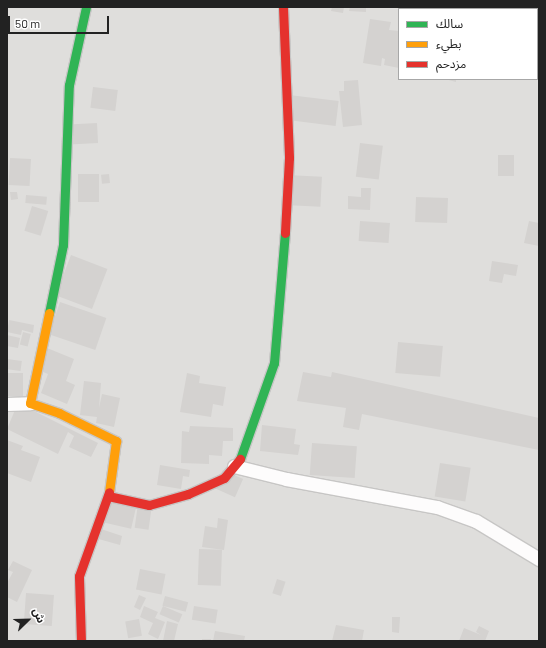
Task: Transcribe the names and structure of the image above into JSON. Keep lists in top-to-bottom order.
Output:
{
  "legend": ["سالك", "بطيء", "مزدحم"],
  "scale_bar": "50 m",
  "north": "top right"
}
